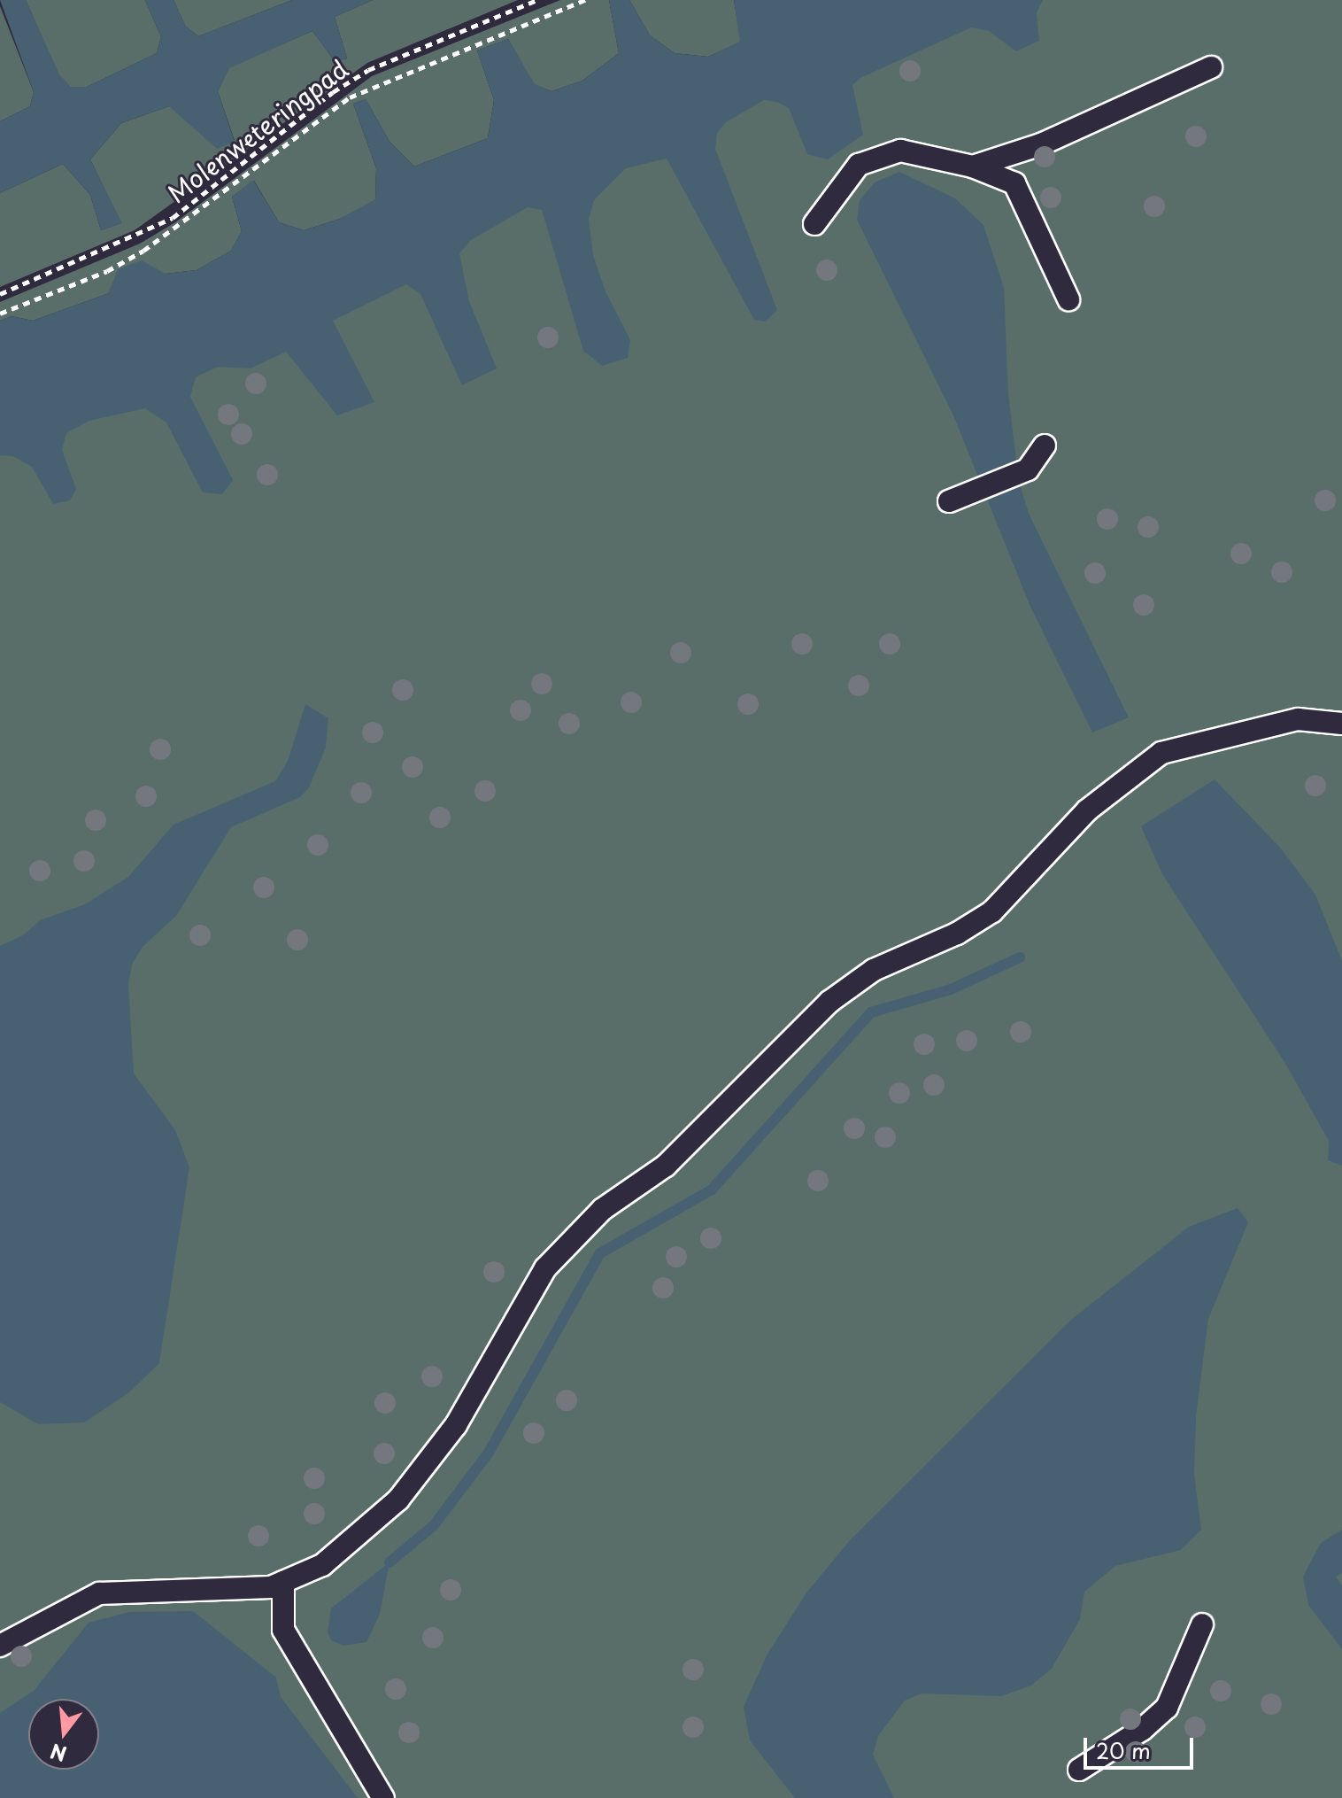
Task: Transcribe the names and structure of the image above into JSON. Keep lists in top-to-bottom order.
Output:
{
  "streets": {
    "path": ["Molenweteringpad"]
  },
  "scale_bar": "20 m",
  "north": "bottom"
}
